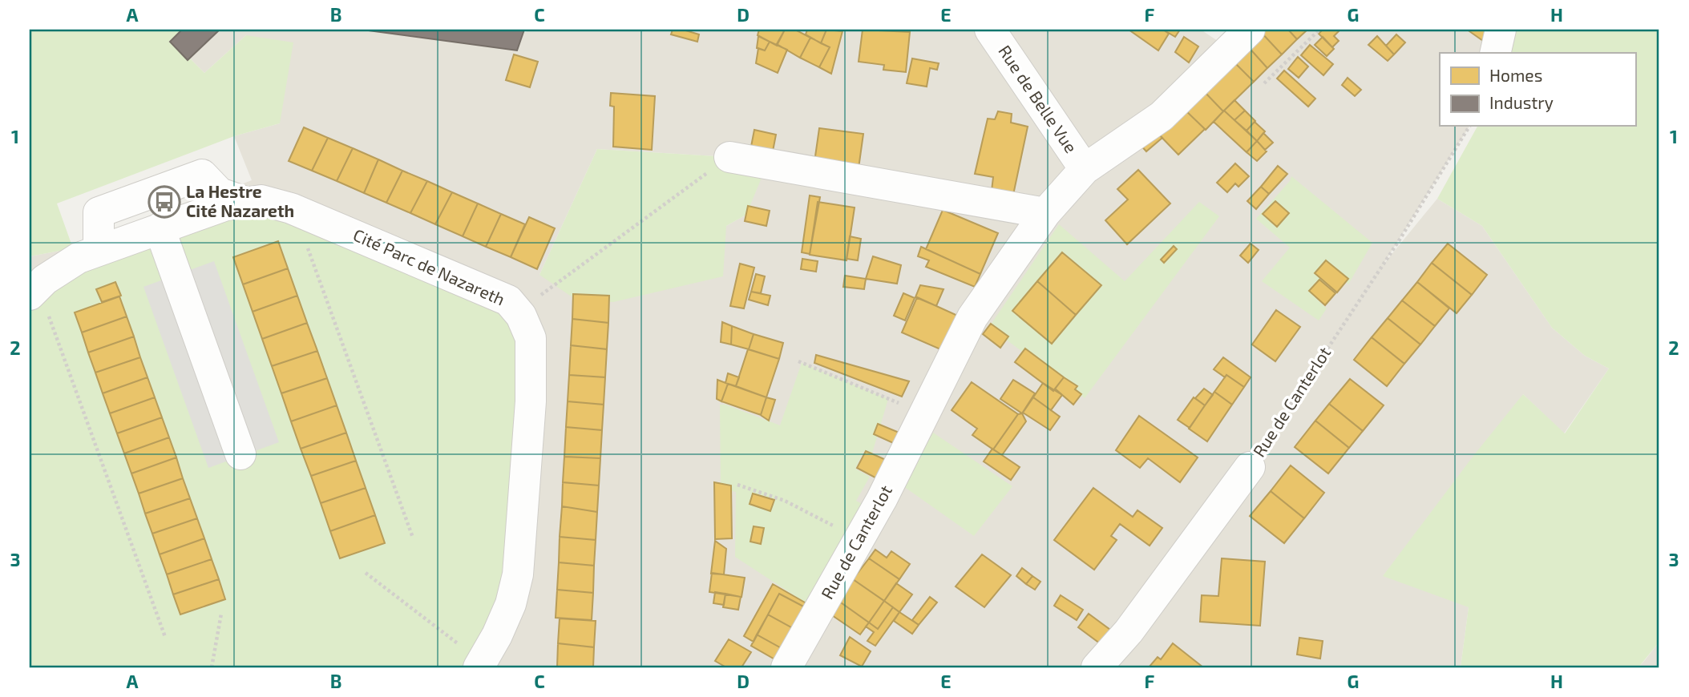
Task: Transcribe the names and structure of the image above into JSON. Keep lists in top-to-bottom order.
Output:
{
  "streets": {
    "street": ["Rue de Belle Vue", "Cité Parc de Nazareth", "Rue de Canterlot"]
  },
  "crossings": [
    ["Rue de Belle Vue", "Rue de Canterlot"]
  ],
  "places": {
    "bus stop": ["La Hestre Cité Nazareth"]
  },
  "legend": ["Homes", "Industry"],
  "grid": {
    "columns": [
      "A",
      "B",
      "C",
      "D",
      "E",
      "F",
      "G",
      "H"
    ],
    "rows": ["1", "2", "3"]
  }
}
